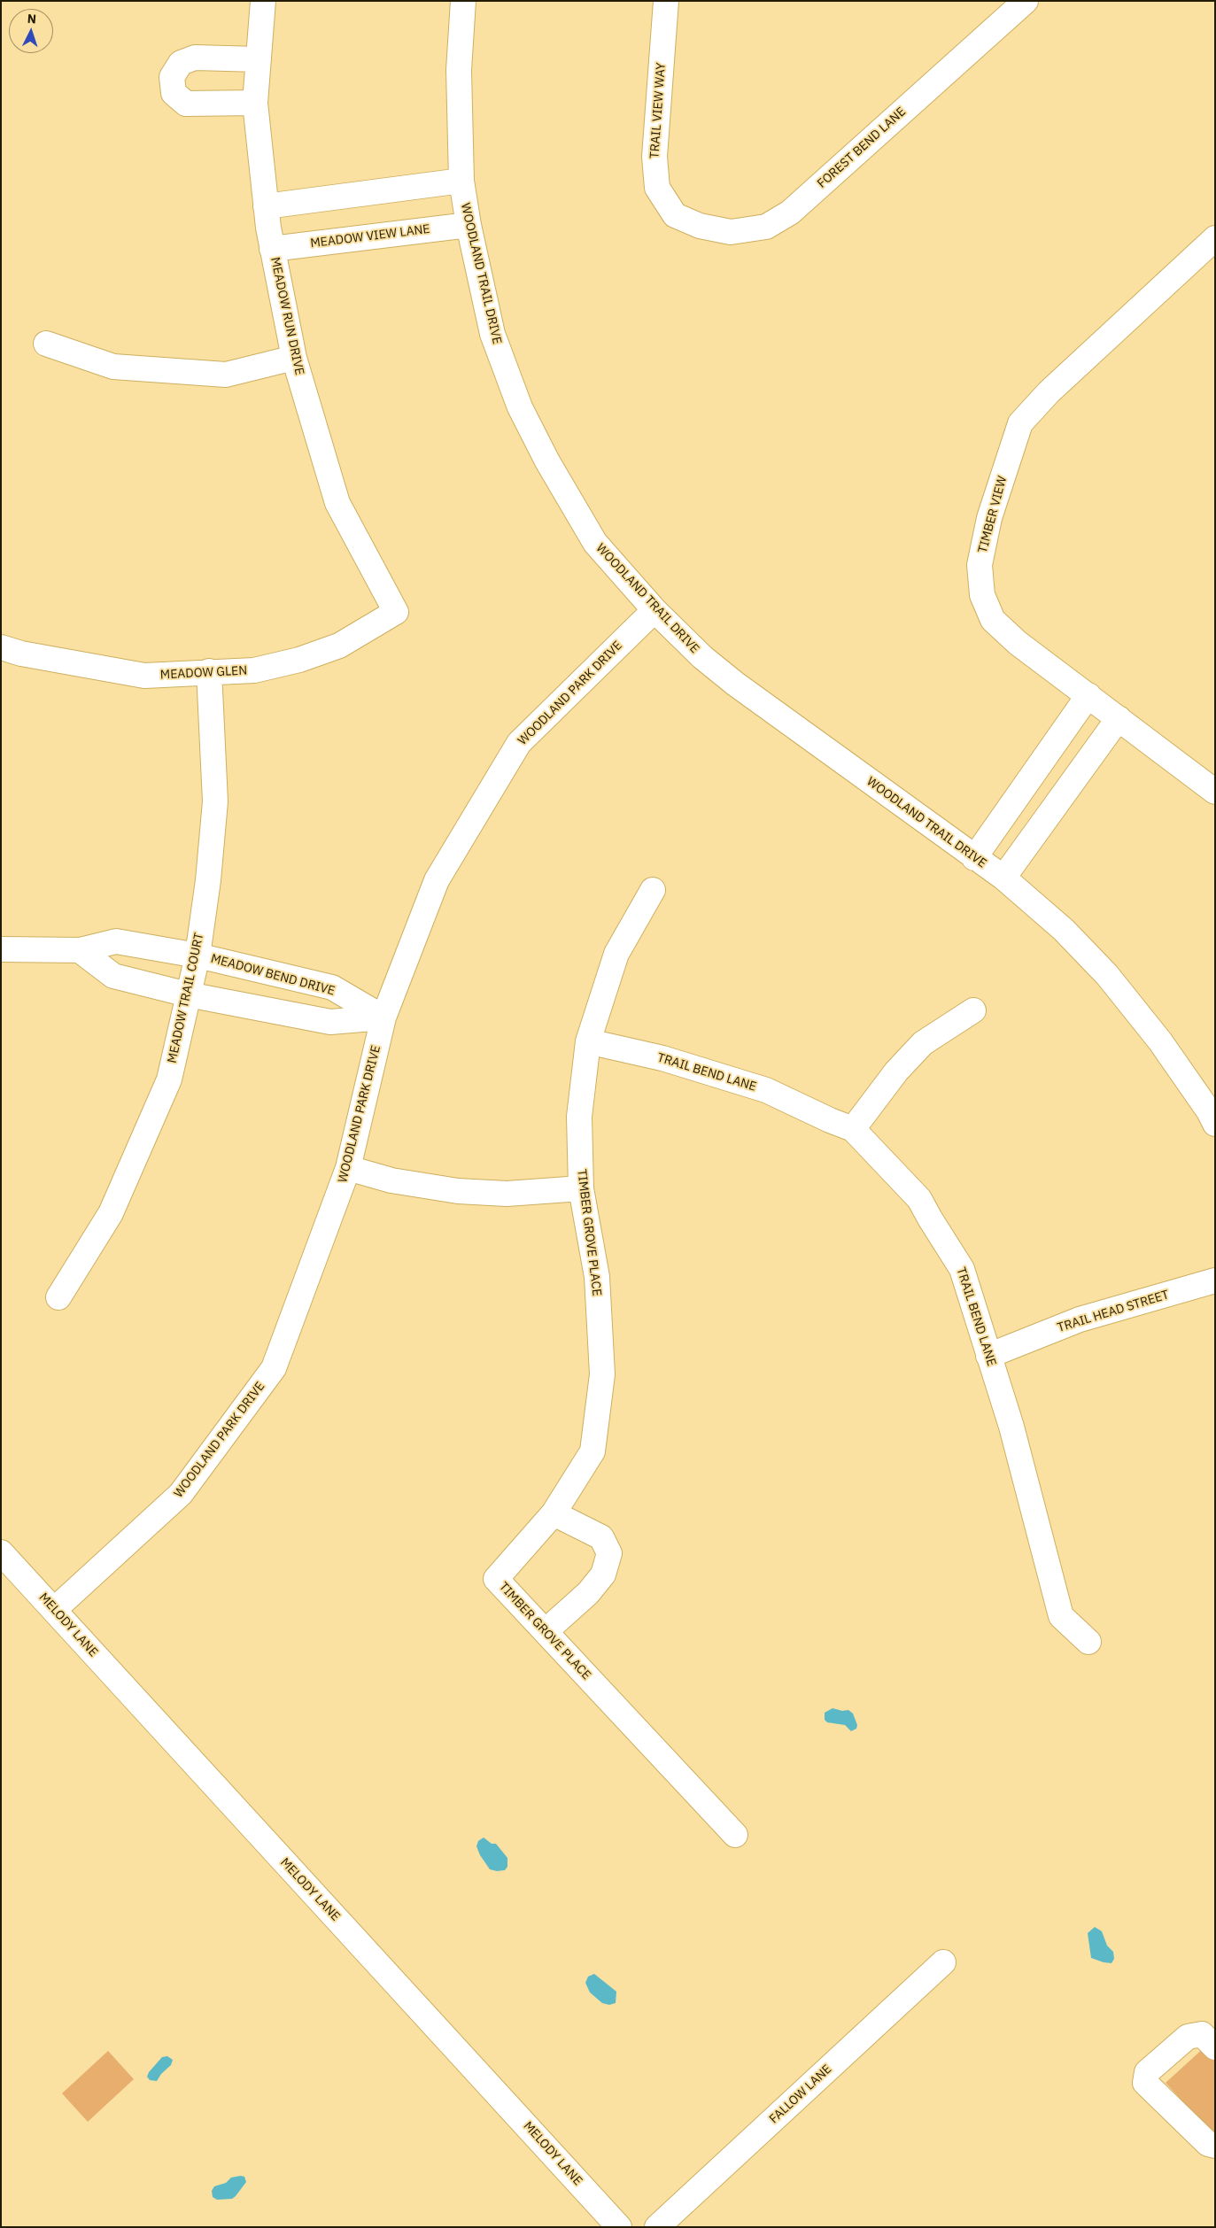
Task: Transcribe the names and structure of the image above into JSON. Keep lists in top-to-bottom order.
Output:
{
  "streets": {
    "street": [
      "TRAIL VIEW WAY",
      "FOREST BEND LANE",
      "MEADOW VIEW LANE",
      "WOODLAND TRAIL DRIVE",
      "MEADOW RUN DRIVE",
      "TIMBER VIEW",
      "MEADOW GLEN",
      "WOODLAND PARK DRIVE",
      "MEADOW BEND DRIVE",
      "MEADOW TRAIL COURT",
      "TRAIL BEND LANE",
      "TIMBER GROVE PLACE",
      "TRAIL HEAD STREET",
      "MELODY LANE",
      "FALLOW LANE"
    ]
  },
  "crossings": [
    ["TRAIL VIEW WAY", "FOREST BEND LANE"],
    ["MEADOW VIEW LANE", "WOODLAND TRAIL DRIVE"],
    ["MEADOW VIEW LANE", "MEADOW RUN DRIVE"],
    ["WOODLAND TRAIL DRIVE", "WOODLAND PARK DRIVE"],
    ["MEADOW RUN DRIVE", "MEADOW GLEN"],
    ["MEADOW GLEN", "MEADOW TRAIL COURT"],
    ["WOODLAND PARK DRIVE", "MEADOW BEND DRIVE"],
    ["WOODLAND PARK DRIVE", "MELODY LANE"],
    ["MEADOW BEND DRIVE", "MEADOW TRAIL COURT"],
    ["TRAIL BEND LANE", "TIMBER GROVE PLACE"],
    ["TRAIL BEND LANE", "TRAIL HEAD STREET"]
  ],
  "north": "top"
}
